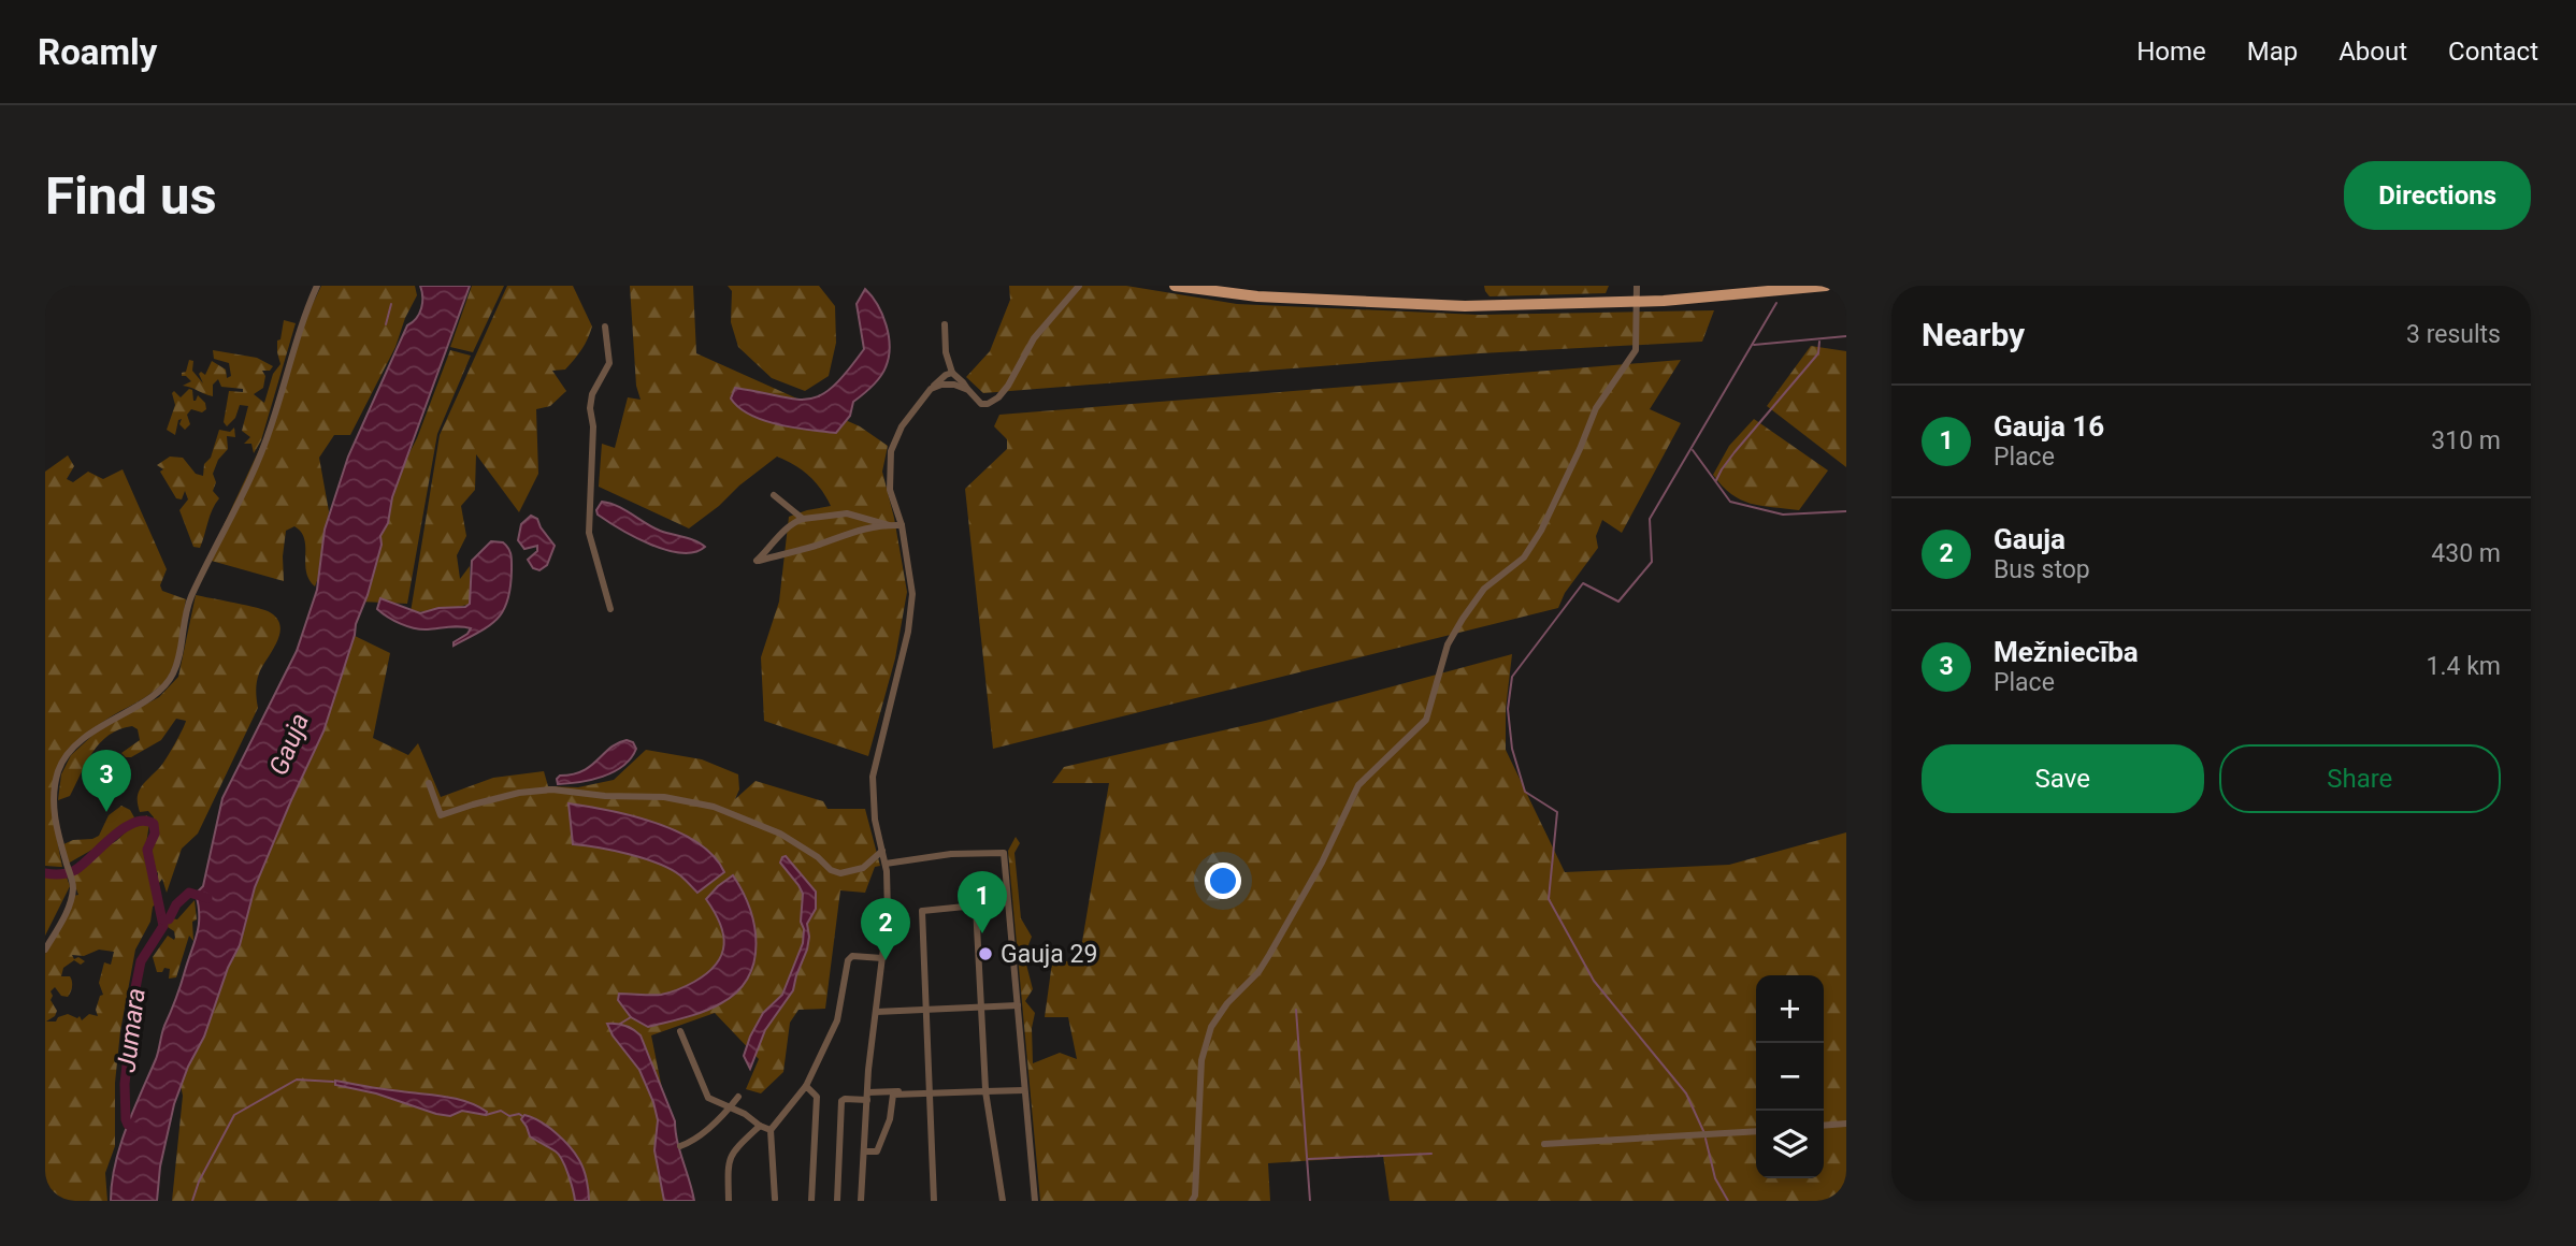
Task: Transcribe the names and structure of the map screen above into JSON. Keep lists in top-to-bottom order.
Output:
{
  "water": ["Gauja", "Jumara"],
  "places": ["Gauja 29"],
  "page": {
    "header": "Roamly",
    "nav": [
      "Home",
      "Map",
      "About",
      "Contact"
    ],
    "buttons": [
      "Directions",
      ["Save", "Share"]
    ],
    "title": "Find us",
    "heading": ["Nearby", "3 results"],
    "list": [
      {
        "mark": "1",
        "name": "Gauja 16",
        "note": "Place",
        "value": "310 m"
      },
      {
        "mark": "2",
        "name": "Gauja",
        "note": "Bus stop",
        "value": "430 m"
      },
      {
        "mark": "3",
        "name": "Mežniecība",
        "note": "Place",
        "value": "1.4 km"
      }
    ],
    "pins": ["3", "1", "2"],
    "map_buttons": ["+", "−"]
  }
}
